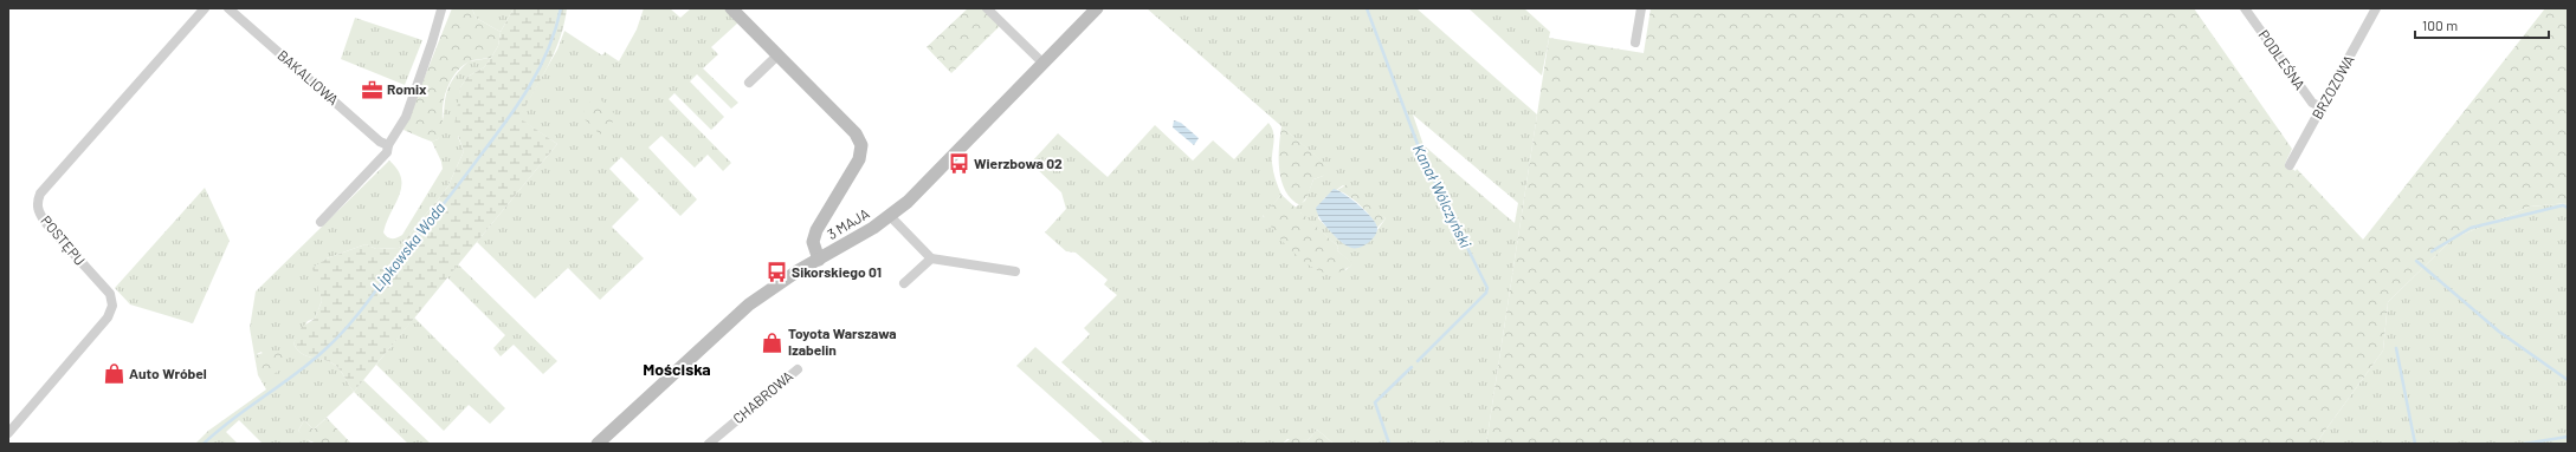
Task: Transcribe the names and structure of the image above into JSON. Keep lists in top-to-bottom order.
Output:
{
  "streets": {
    "main road": ["3 MAJA"],
    "street": [
      "PODLEŚNA",
      "BAKALIOWA",
      "BRZOZOWA",
      "POSTĘPU",
      "CHABROWA"
    ]
  },
  "crossings": [
    ["PODLEŚNA", "BRZOZOWA"]
  ],
  "districts": ["Mościska"],
  "water": ["Kanał Wólczyński", "Lipkowska Woda"],
  "places": {
    "office": ["Romix"],
    "bus stop": ["Wierzbowa 02", "Sikorskiego 01"],
    "shop": ["Toyota Warszawa Izabelin", "Auto Wróbel"]
  },
  "scale_bar": "100 m"
}
